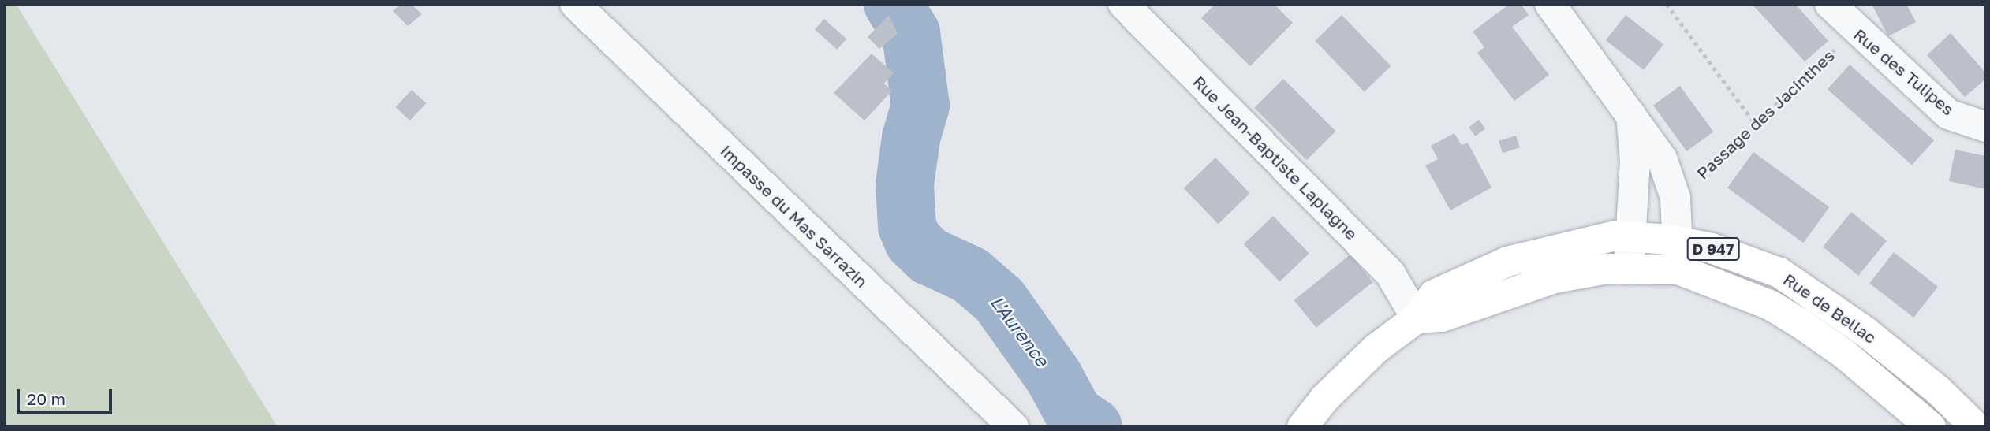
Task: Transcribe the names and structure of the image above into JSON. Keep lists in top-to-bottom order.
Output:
{
  "streets": {
    "main road": ["D 947", "Rue de Bellac"],
    "street": ["Rue des Tulipes", "Rue Jean-Baptiste Laplagne", "Impasse du Mas Sarrazin"],
    "path": ["Passage des Jacinthes"]
  },
  "crossings": [
    ["Rue des Tulipes", "Passage des Jacinthes"],
    ["Rue Jean-Baptiste Laplagne", "Rue de Bellac"],
    ["D 947", "Rue de Bellac"]
  ],
  "water": ["L'Aurence"],
  "scale_bar": "20 m"
}
